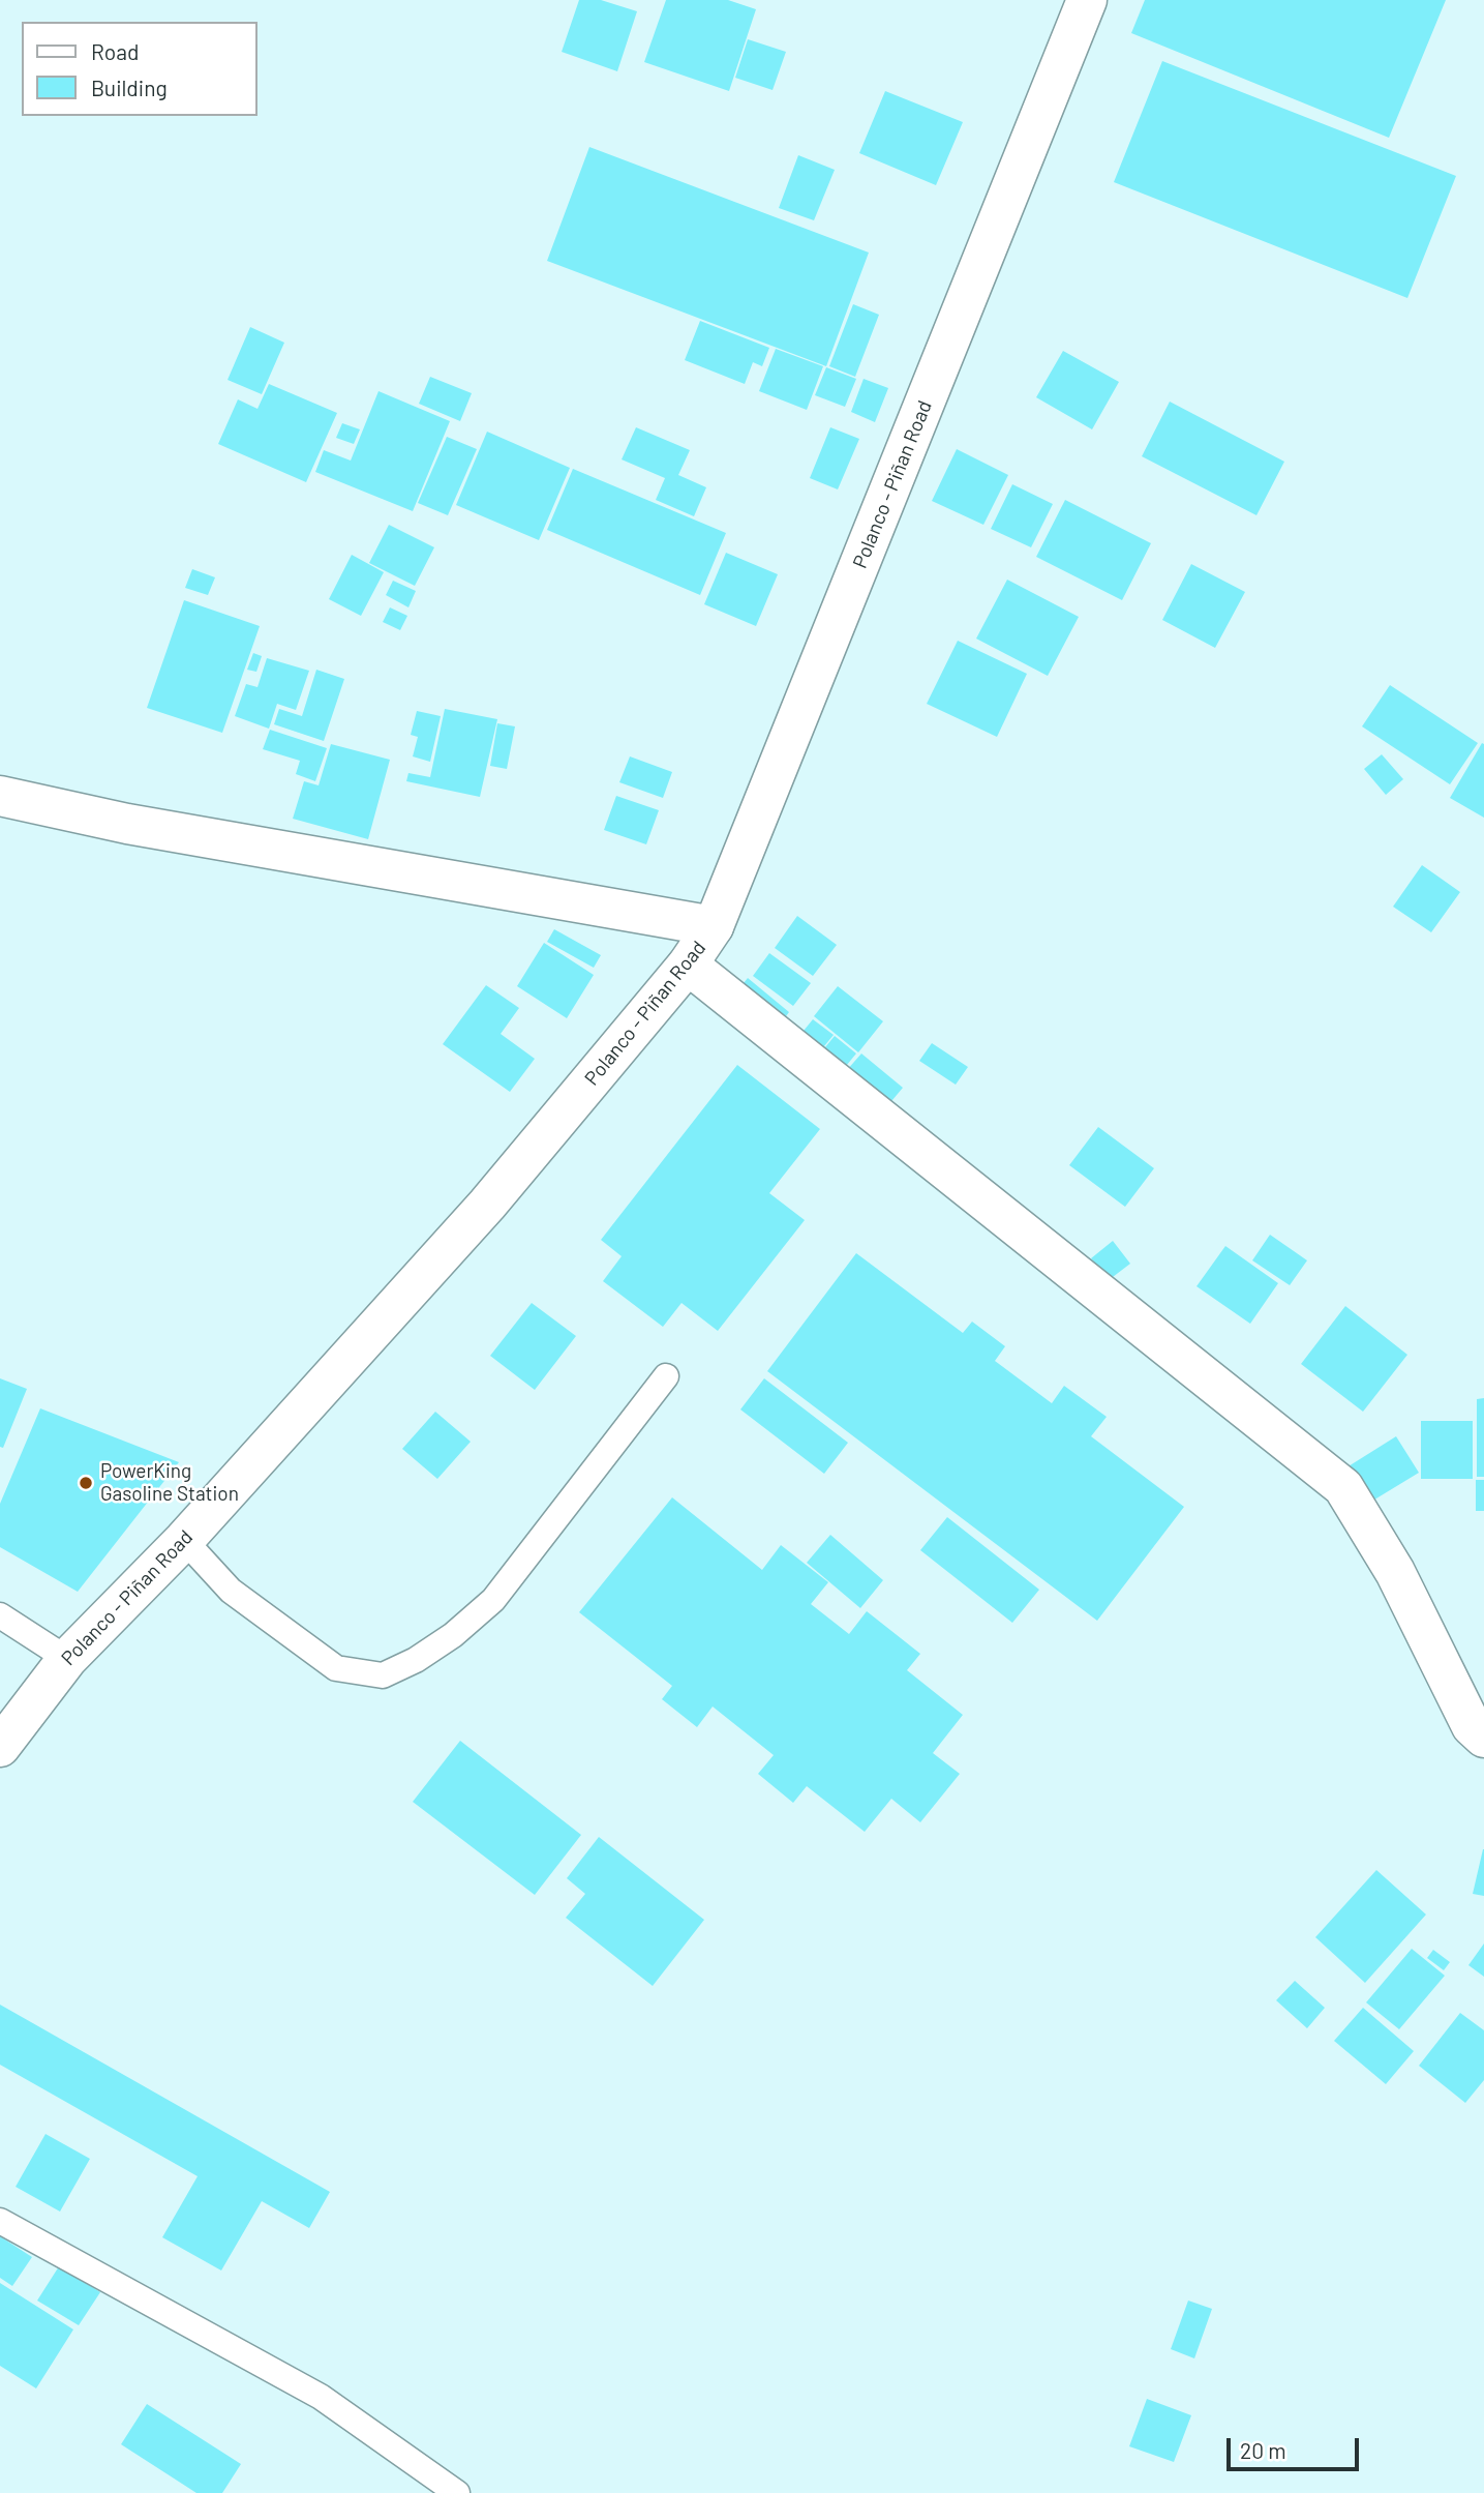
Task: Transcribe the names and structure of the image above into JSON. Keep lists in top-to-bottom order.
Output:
{
  "streets": {
    "main road": ["Polanco - Piñan Road"]
  },
  "places": ["PowerKing Gasoline Station"],
  "legend": ["Road", "Building"],
  "scale_bar": "20 m"
}
